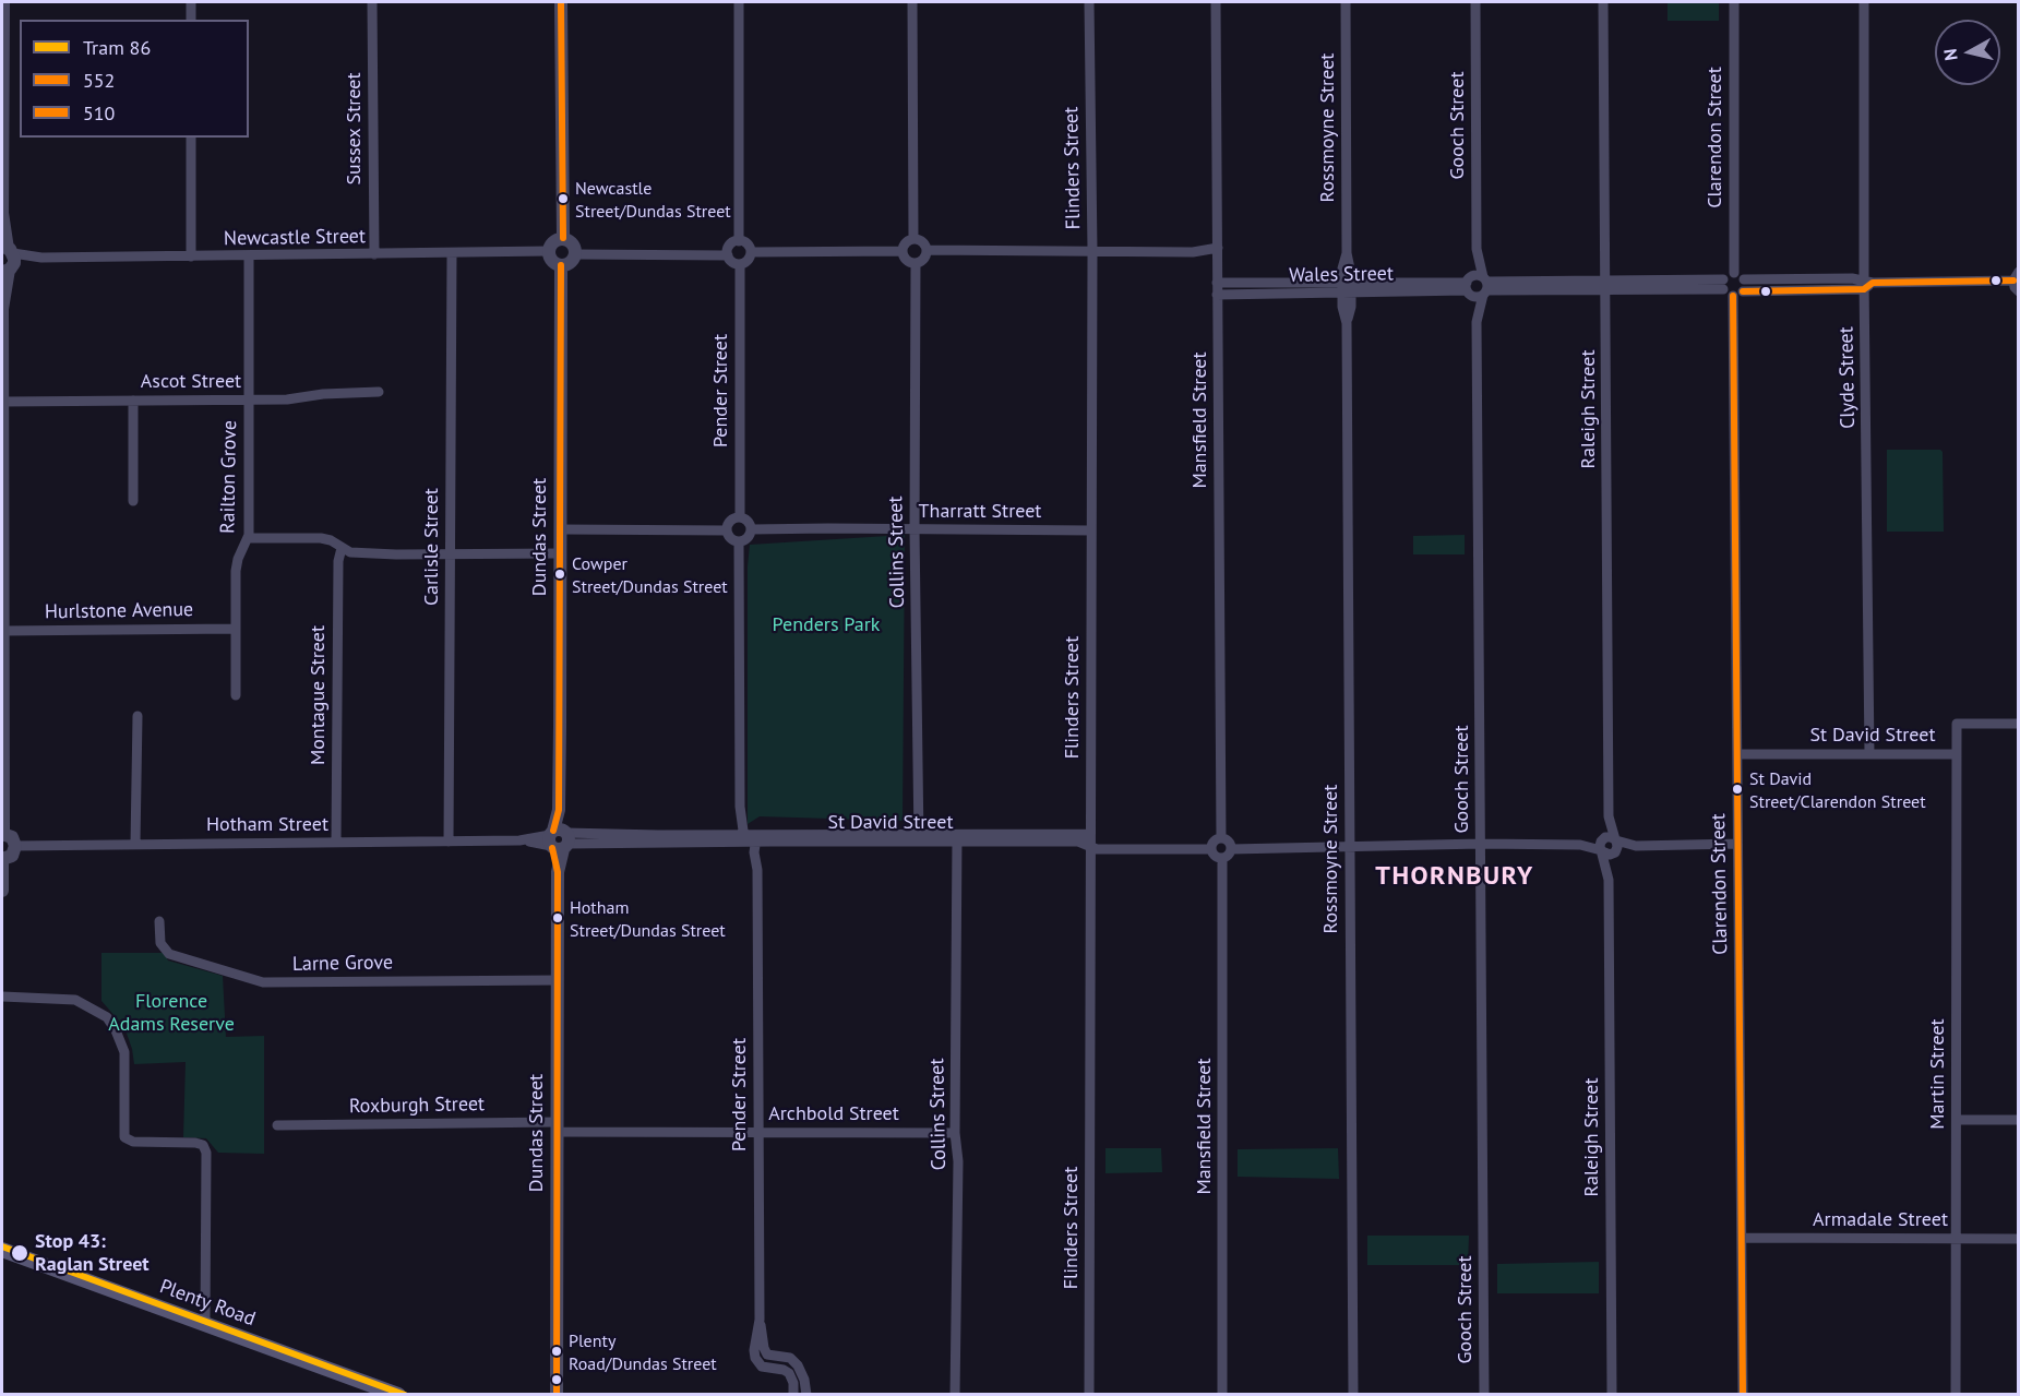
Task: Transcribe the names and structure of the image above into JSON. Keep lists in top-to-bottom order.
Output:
{
  "streets": {
    "main road": ["Plenty Road"],
    "street": [
      "Gooch Street",
      "Rossmoyne Street",
      "Sussex Street",
      "Clarendon Street",
      "Flinders Street",
      "Newcastle Street",
      "Wales Street",
      "Clyde Street",
      "Ascot Street",
      "Pender Street",
      "Raleigh Street",
      "Mansfield Street",
      "Railton Grove",
      "Tharratt Street",
      "Dundas Street",
      "Carlisle Street",
      "Collins Street",
      "Hurlstone Avenue",
      "Montague Street",
      "St David Street",
      "Hotham Street",
      "Larne Grove",
      "Martin Street",
      "Roxburgh Street",
      "Archbold Street",
      "Armadale Street"
    ]
  },
  "crossings": [
    ["Gooch Street", "Wales Street"],
    ["Rossmoyne Street", "Wales Street"],
    ["Sussex Street", "Newcastle Street"],
    ["Clarendon Street", "St David Street"],
    ["Clarendon Street", "Armadale Street"],
    ["Flinders Street", "Tharratt Street"],
    ["Flinders Street", "St David Street"],
    ["Newcastle Street", "Railton Grove"],
    ["Newcastle Street", "Dundas Street"],
    ["Newcastle Street", "Carlisle Street"],
    ["Wales Street", "Mansfield Street"],
    ["Clyde Street", "St David Street"],
    ["Ascot Street", "Railton Grove"],
    ["Pender Street", "Tharratt Street"],
    ["Pender Street", "St David Street"],
    ["Pender Street", "Archbold Street"],
    ["Mansfield Street", "St David Street"],
    ["Railton Grove", "Hurlstone Avenue"],
    ["Tharratt Street", "Collins Street"],
    ["Dundas Street", "St David Street"],
    ["Dundas Street", "Hotham Street"],
    ["Dundas Street", "Larne Grove"],
    ["Dundas Street", "Roxburgh Street"],
    ["Dundas Street", "Archbold Street"],
    ["Carlisle Street", "Hotham Street"],
    ["Collins Street", "St David Street"],
    ["Collins Street", "Archbold Street"],
    ["Montague Street", "Hotham Street"],
    ["St David Street", "Hotham Street"],
    ["St David Street", "Martin Street"],
    ["Martin Street", "Armadale Street"],
    ["Roxburgh Street", "Archbold Street"]
  ],
  "districts": ["THORNBURY"],
  "parks": ["Penders Park", "Florence Adams Reserve"],
  "places": [
    "Newcastle Street/Dundas Street",
    "Cowper Street/Dundas Street",
    "St David Street/Clarendon Street",
    "Hotham Street/Dundas Street",
    "Stop 43: Raglan Street",
    "Plenty Road/Dundas Street"
  ],
  "lines": ["transit line 552", "transit line 510", "tram line 86"],
  "legend": ["Tram 86", "552", "510"],
  "north": "left"
}
